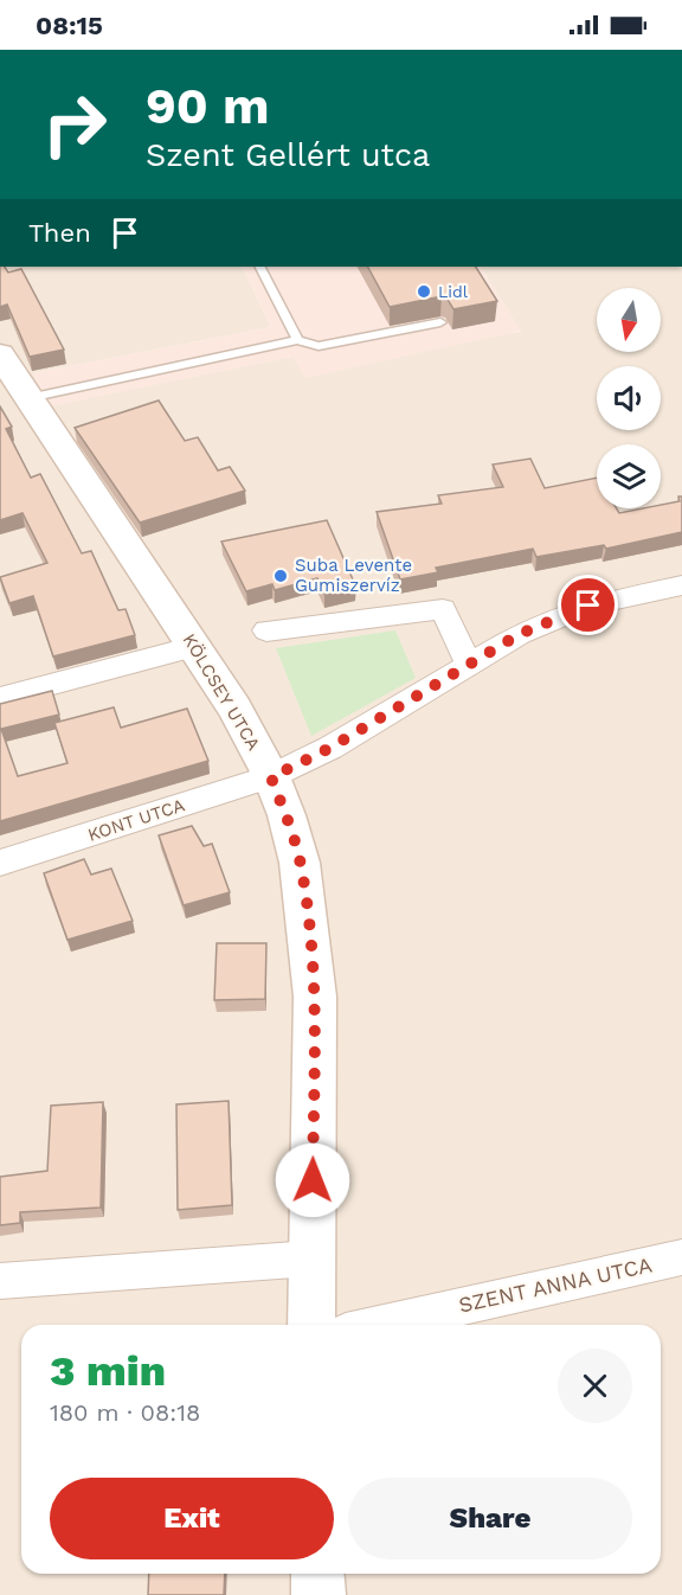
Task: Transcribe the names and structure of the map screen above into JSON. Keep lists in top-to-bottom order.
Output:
{
  "streets": {
    "main road": ["KÖLCSEY UTCA"],
    "street": ["KONT UTCA", "SZENT ANNA UTCA"]
  },
  "crossings": [
    ["KÖLCSEY UTCA", "KONT UTCA"]
  ],
  "places": ["Lidl", "Suba Levente Gumiszervíz"],
  "north": "bottom",
  "page": {
    "status": "08:15",
    "turn": ["90 m", "Szent Gellért utca"],
    "then": "Then",
    "heading": ["3 min", "180 m · 08:18"],
    "buttons": ["Exit", "Share"]
  }
}
